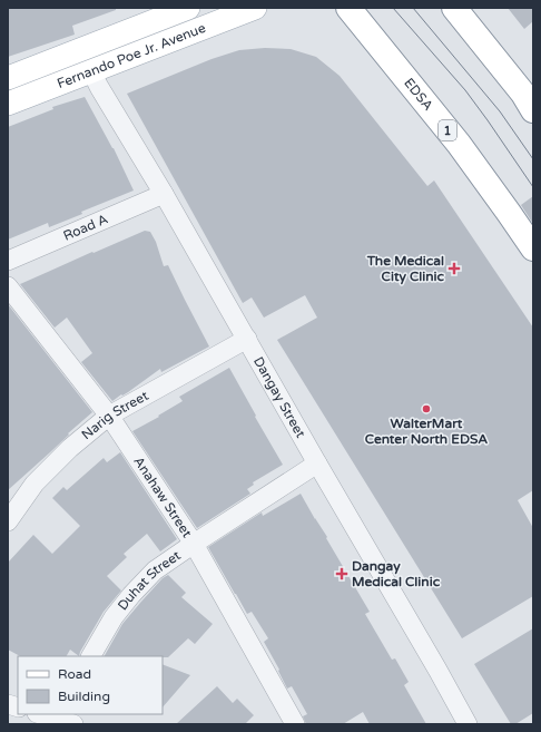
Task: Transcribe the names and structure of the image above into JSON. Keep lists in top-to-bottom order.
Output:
{
  "streets": {
    "highway": ["EDSA", "1"],
    "main road": ["Fernando Poe Jr. Avenue"],
    "street": [
      "Road A",
      "Dangay Street",
      "Narig Street",
      "Anahaw Street",
      "Duhat Street"
    ]
  },
  "crossings": [
    ["Fernando Poe Jr. Avenue", "Dangay Street"],
    ["Road A", "Dangay Street"],
    ["Dangay Street", "Narig Street"],
    ["Dangay Street", "Duhat Street"],
    ["Narig Street", "Anahaw Street"],
    ["Anahaw Street", "Duhat Street"]
  ],
  "places": {
    "health": ["The Medical City Clinic", "Dangay Medical Clinic"],
    "other": ["WalterMart Center North EDSA"]
  },
  "legend": ["Road", "Building"]
}
